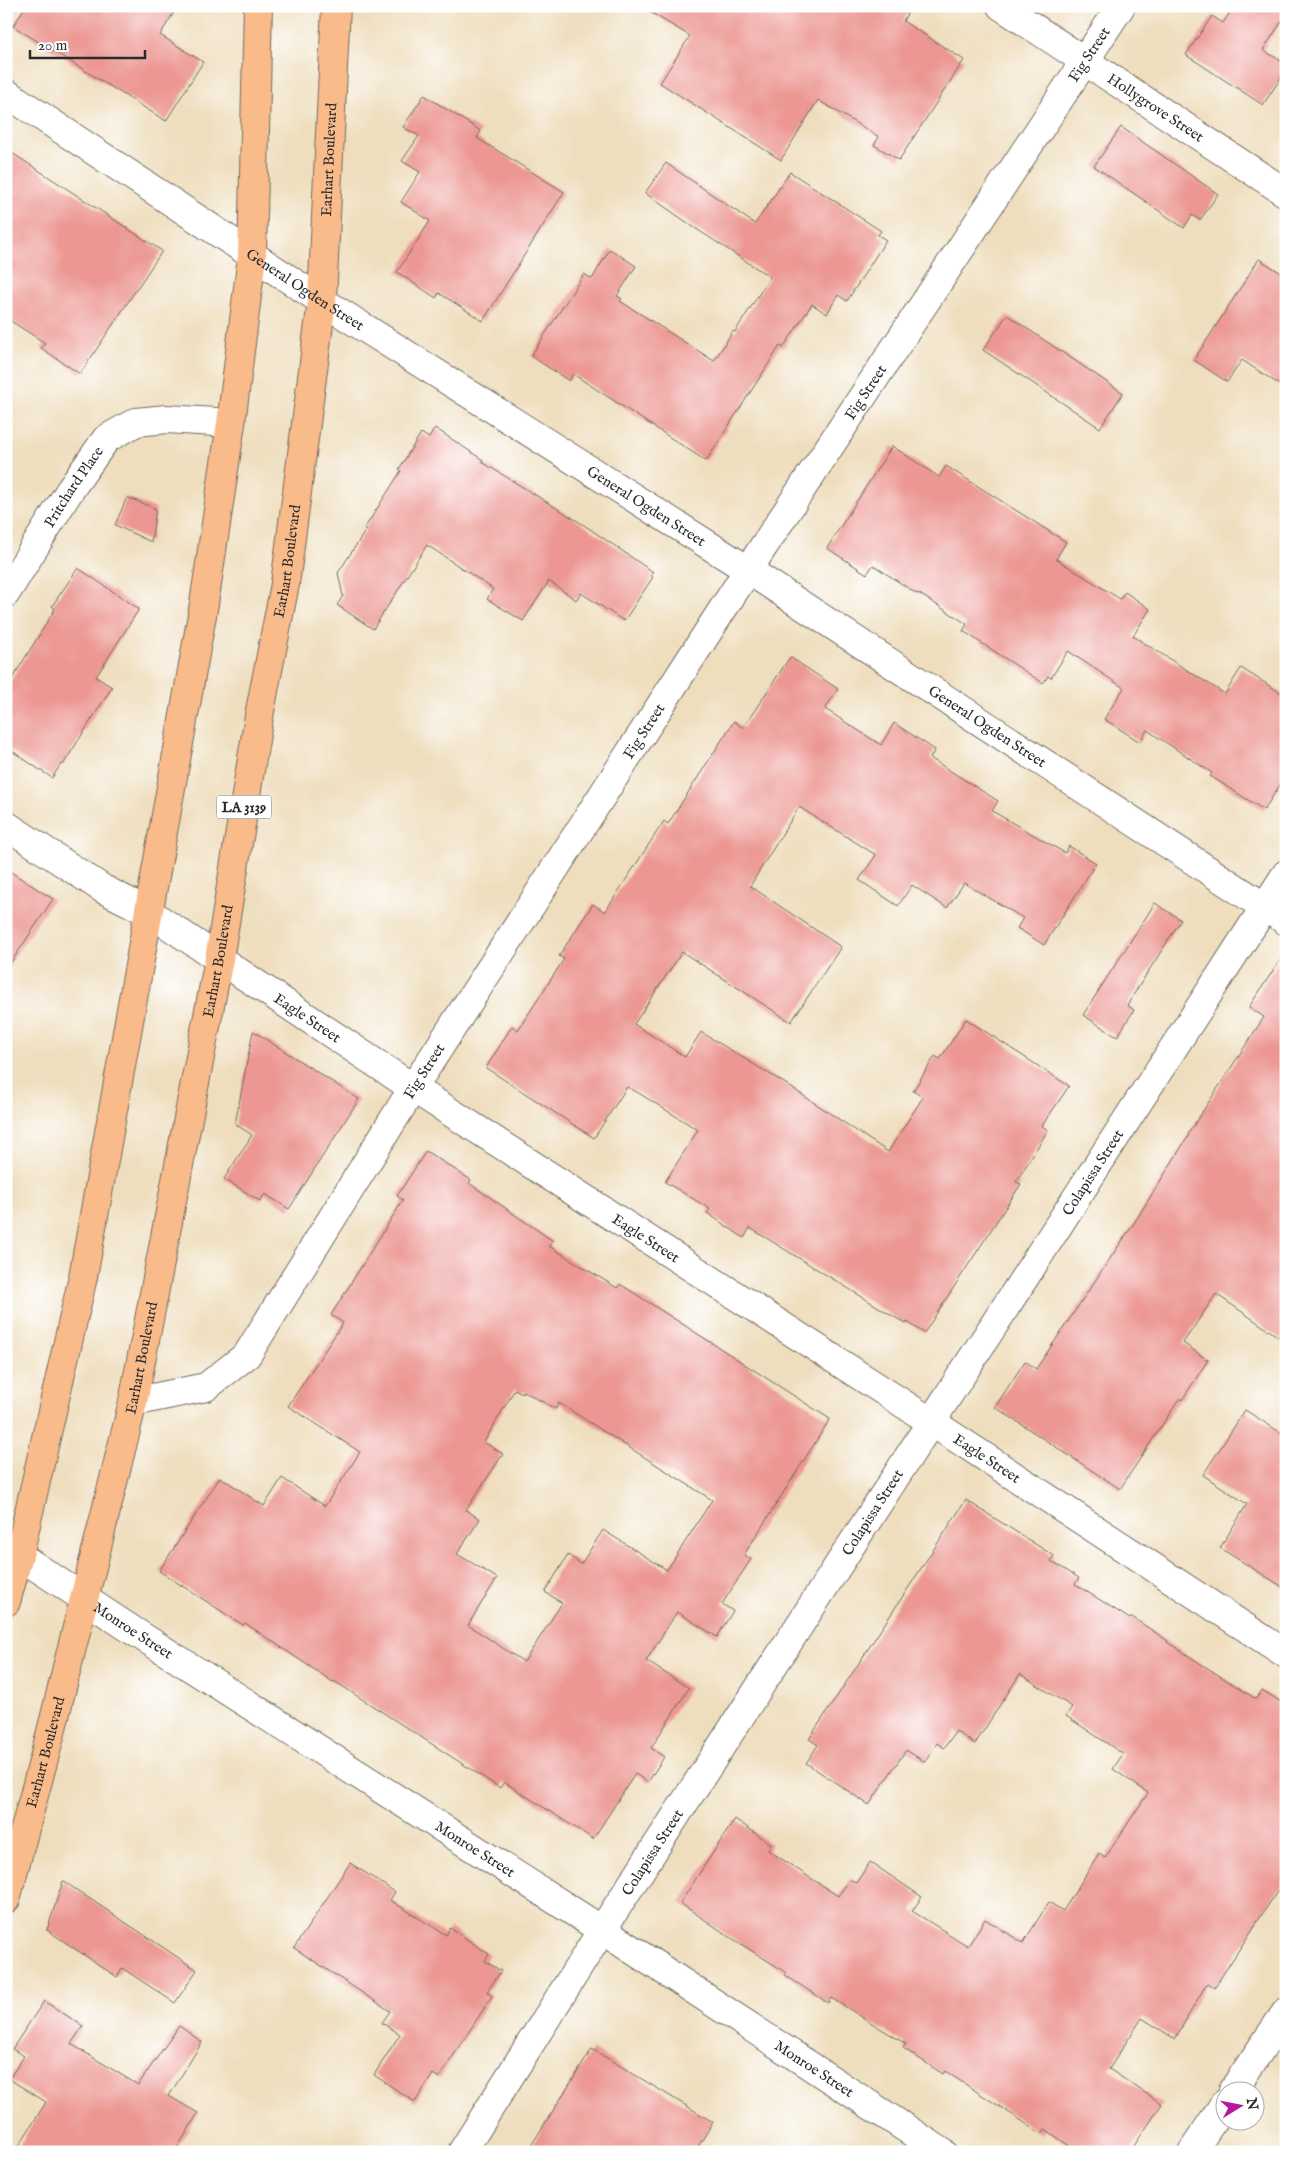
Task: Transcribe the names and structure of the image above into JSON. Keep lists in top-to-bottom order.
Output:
{
  "streets": {
    "main road": ["Earhart Boulevard", "LA 3139"],
    "street": [
      "Fig Street",
      "Hollygrove Street",
      "General Ogden Street",
      "Pritchard Place",
      "Eagle Street",
      "Colapissa Street",
      "Monroe Street"
    ]
  },
  "crossings": [
    ["Fig Street", "Hollygrove Street"],
    ["Fig Street", "Earhart Boulevard"],
    ["Fig Street", "General Ogden Street"],
    ["Fig Street", "Eagle Street"],
    ["Earhart Boulevard", "General Ogden Street"],
    ["Earhart Boulevard", "Eagle Street"],
    ["Earhart Boulevard", "Monroe Street"],
    ["General Ogden Street", "Colapissa Street"],
    ["Eagle Street", "Colapissa Street"],
    ["Colapissa Street", "Monroe Street"]
  ],
  "scale_bar": "20 m",
  "north": "right"
}
